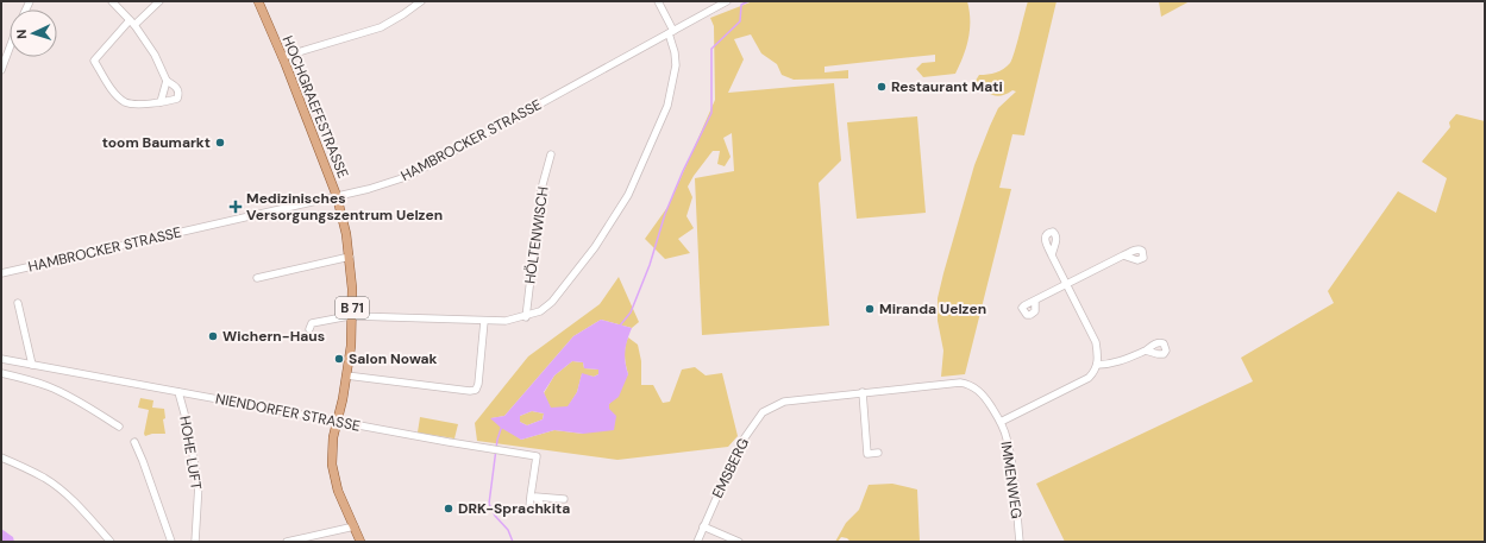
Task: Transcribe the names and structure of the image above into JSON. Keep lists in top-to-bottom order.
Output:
{
  "streets": {
    "main road": ["HOCHGRAEFESTRASSE", "B 71"],
    "street": [
      "HAMBROCKER STRASSE",
      "HÖLTENWISCH",
      "NIENDORFER STRASSE",
      "HOHE LUFT",
      "EMSBERG",
      "IMMENWEG"
    ]
  },
  "crossings": [
    ["HOCHGRAEFESTRASSE", "HAMBROCKER STRASSE"],
    ["HOCHGRAEFESTRASSE", "B 71"],
    ["HOCHGRAEFESTRASSE", "NIENDORFER STRASSE"],
    ["B 71", "NIENDORFER STRASSE"],
    ["NIENDORFER STRASSE", "HOHE LUFT"],
    ["EMSBERG", "IMMENWEG"]
  ],
  "places": {
    "other": [
      "Restaurant Mati",
      "toom Baumarkt",
      "Miranda Uelzen",
      "Wichern-Haus",
      "Salon Nowak",
      "DRK-Sprachkita"
    ],
    "health": ["Medizinisches Versorgungszentrum Uelzen"]
  },
  "north": "left"
}
